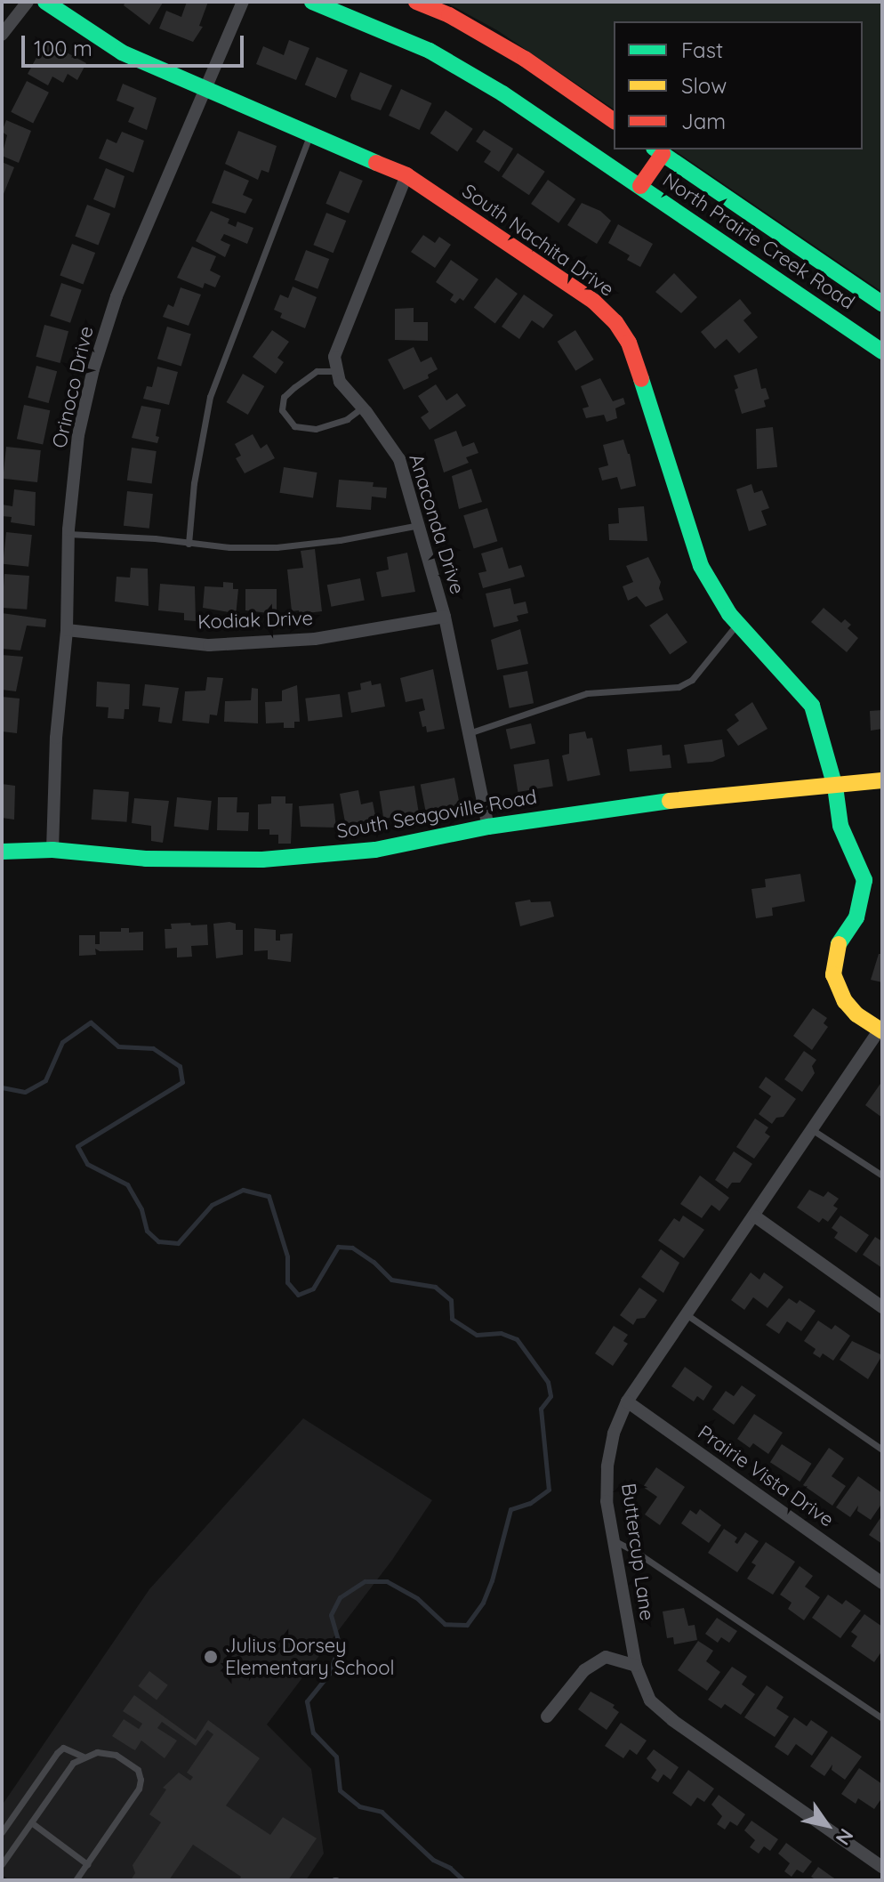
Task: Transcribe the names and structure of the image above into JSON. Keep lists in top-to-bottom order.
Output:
{
  "streets": {
    "street": [
      "South Nachita Drive",
      "North Prairie Creek Road",
      "Orinoco Drive",
      "Anaconda Drive",
      "Kodiak Drive",
      "South Seagoville Road",
      "Prairie Vista Drive",
      "Buttercup Lane"
    ]
  },
  "crossings": [
    ["South Nachita Drive", "Orinoco Drive"],
    ["South Nachita Drive", "South Seagoville Road"],
    ["South Nachita Drive", "Buttercup Lane"],
    ["Orinoco Drive", "Kodiak Drive"],
    ["Orinoco Drive", "South Seagoville Road"],
    ["Anaconda Drive", "Kodiak Drive"],
    ["Anaconda Drive", "South Seagoville Road"],
    ["Prairie Vista Drive", "Buttercup Lane"]
  ],
  "places": ["Julius Dorsey Elementary School"],
  "legend": ["Fast", "Slow", "Jam"],
  "scale_bar": "100 m",
  "north": "bottom right"
}
